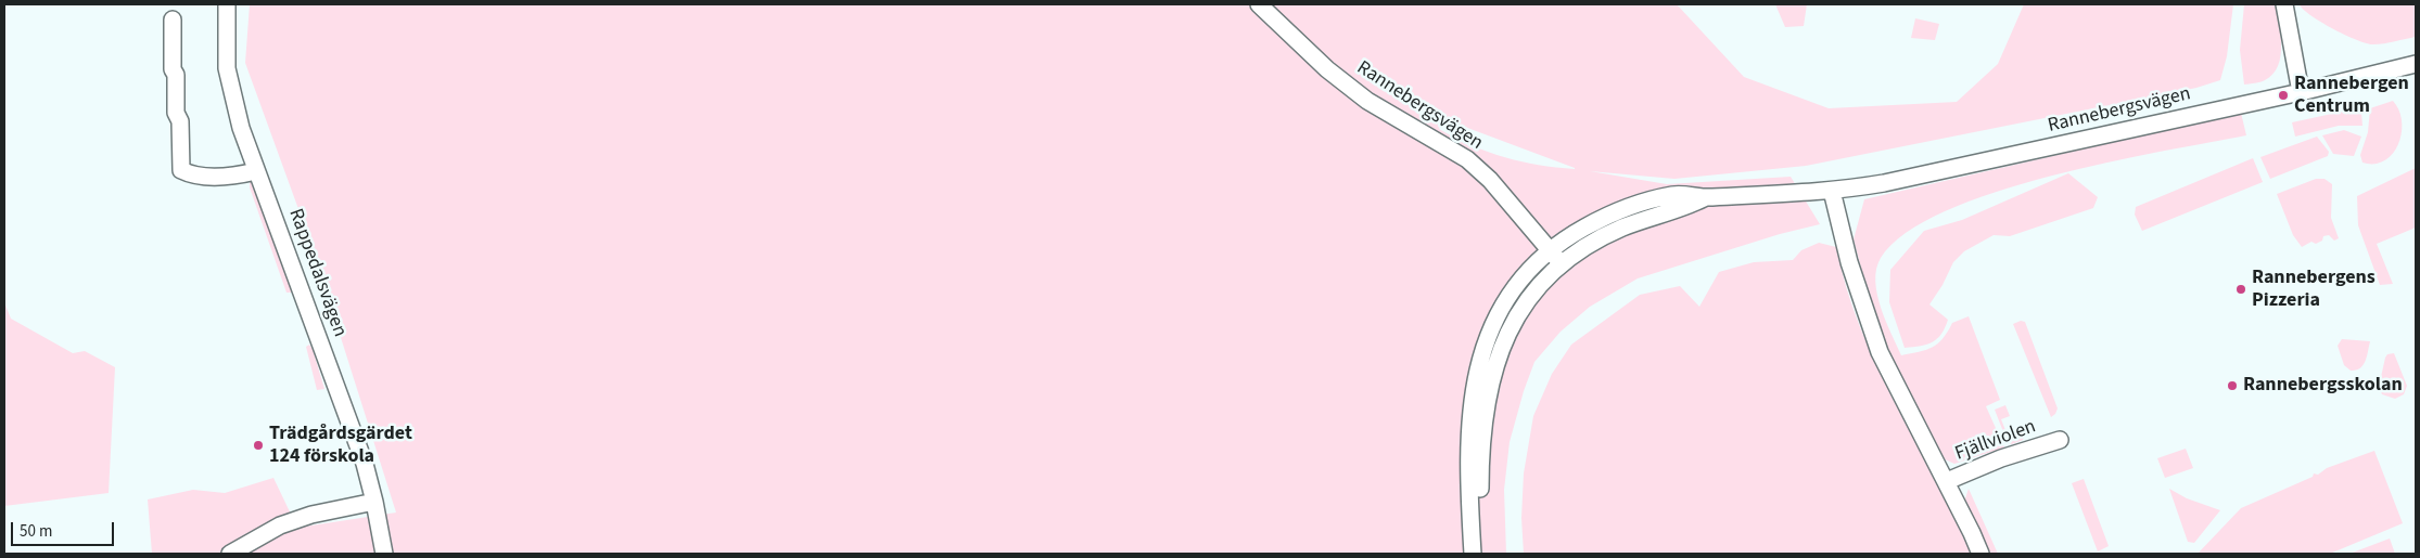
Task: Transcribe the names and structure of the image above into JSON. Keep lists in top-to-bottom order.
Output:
{
  "streets": {
    "street": ["Rannebergsvägen", "Rappedalsvägen", "Fjällviolen"]
  },
  "places": [
    "Rannebergen Centrum",
    "Rannebergens Pizzeria",
    "Rannebergsskolan",
    "Trädgårdsgärdet 124 förskola"
  ],
  "scale_bar": "50 m"
}
